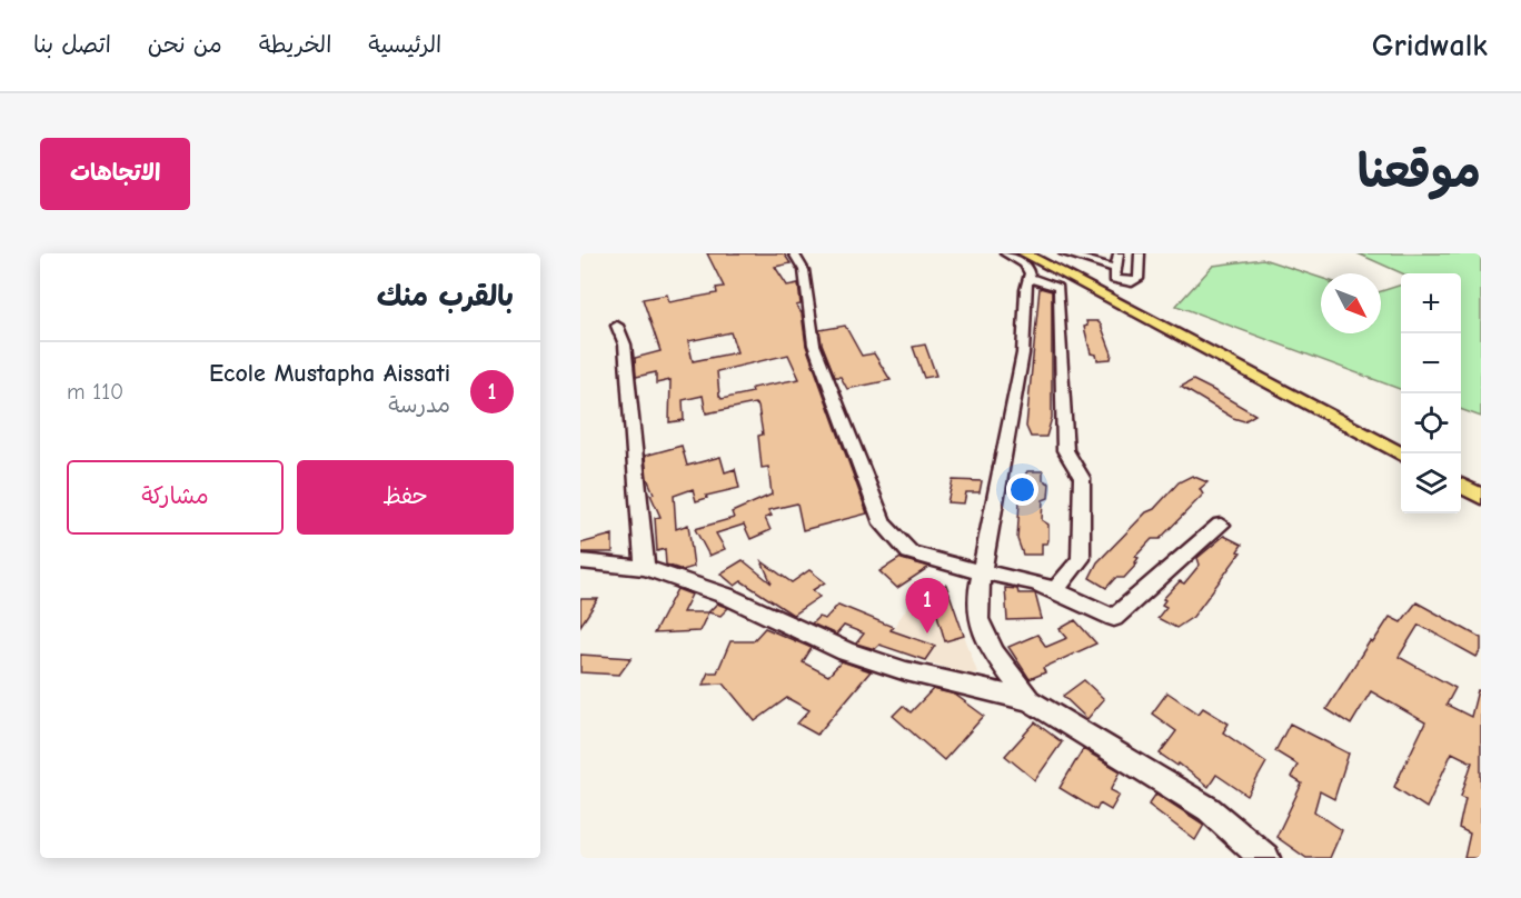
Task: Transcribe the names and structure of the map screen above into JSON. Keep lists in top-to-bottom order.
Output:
{
  "north": "bottom right",
  "page": {
    "header": "Gridwalk",
    "nav": [
      "الرئيسية",
      "الخريطة",
      "من نحن",
      "اتصل بنا"
    ],
    "title": "موقعنا",
    "buttons": [
      "الاتجاهات",
      ["حفظ", "مشاركة"]
    ],
    "heading": "بالقرب منك",
    "map_buttons": ["+", "−"],
    "list": [
      {
        "mark": "1",
        "name": "Ecole Mustapha Aissati",
        "note": "مدرسة",
        "value": "110 m"
      }
    ],
    "pins": "1"
  }
}
